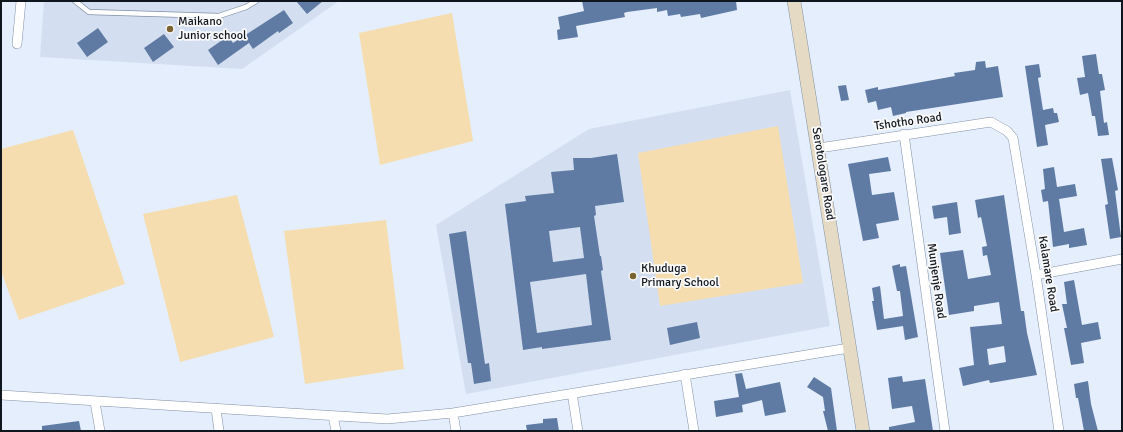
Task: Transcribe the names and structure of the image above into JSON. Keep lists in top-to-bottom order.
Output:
{
  "streets": {
    "street": [
      "Tshotho Road",
      "Serotologare Road",
      "Kalamare Road",
      "Munjenje Road"
    ]
  },
  "crossings": [
    ["Tshotho Road", "Serotologare Road"],
    ["Tshotho Road", "Kalamare Road"],
    ["Tshotho Road", "Munjenje Road"]
  ],
  "places": ["Maikano Junior school", "Khuduga Primary School"]
}
